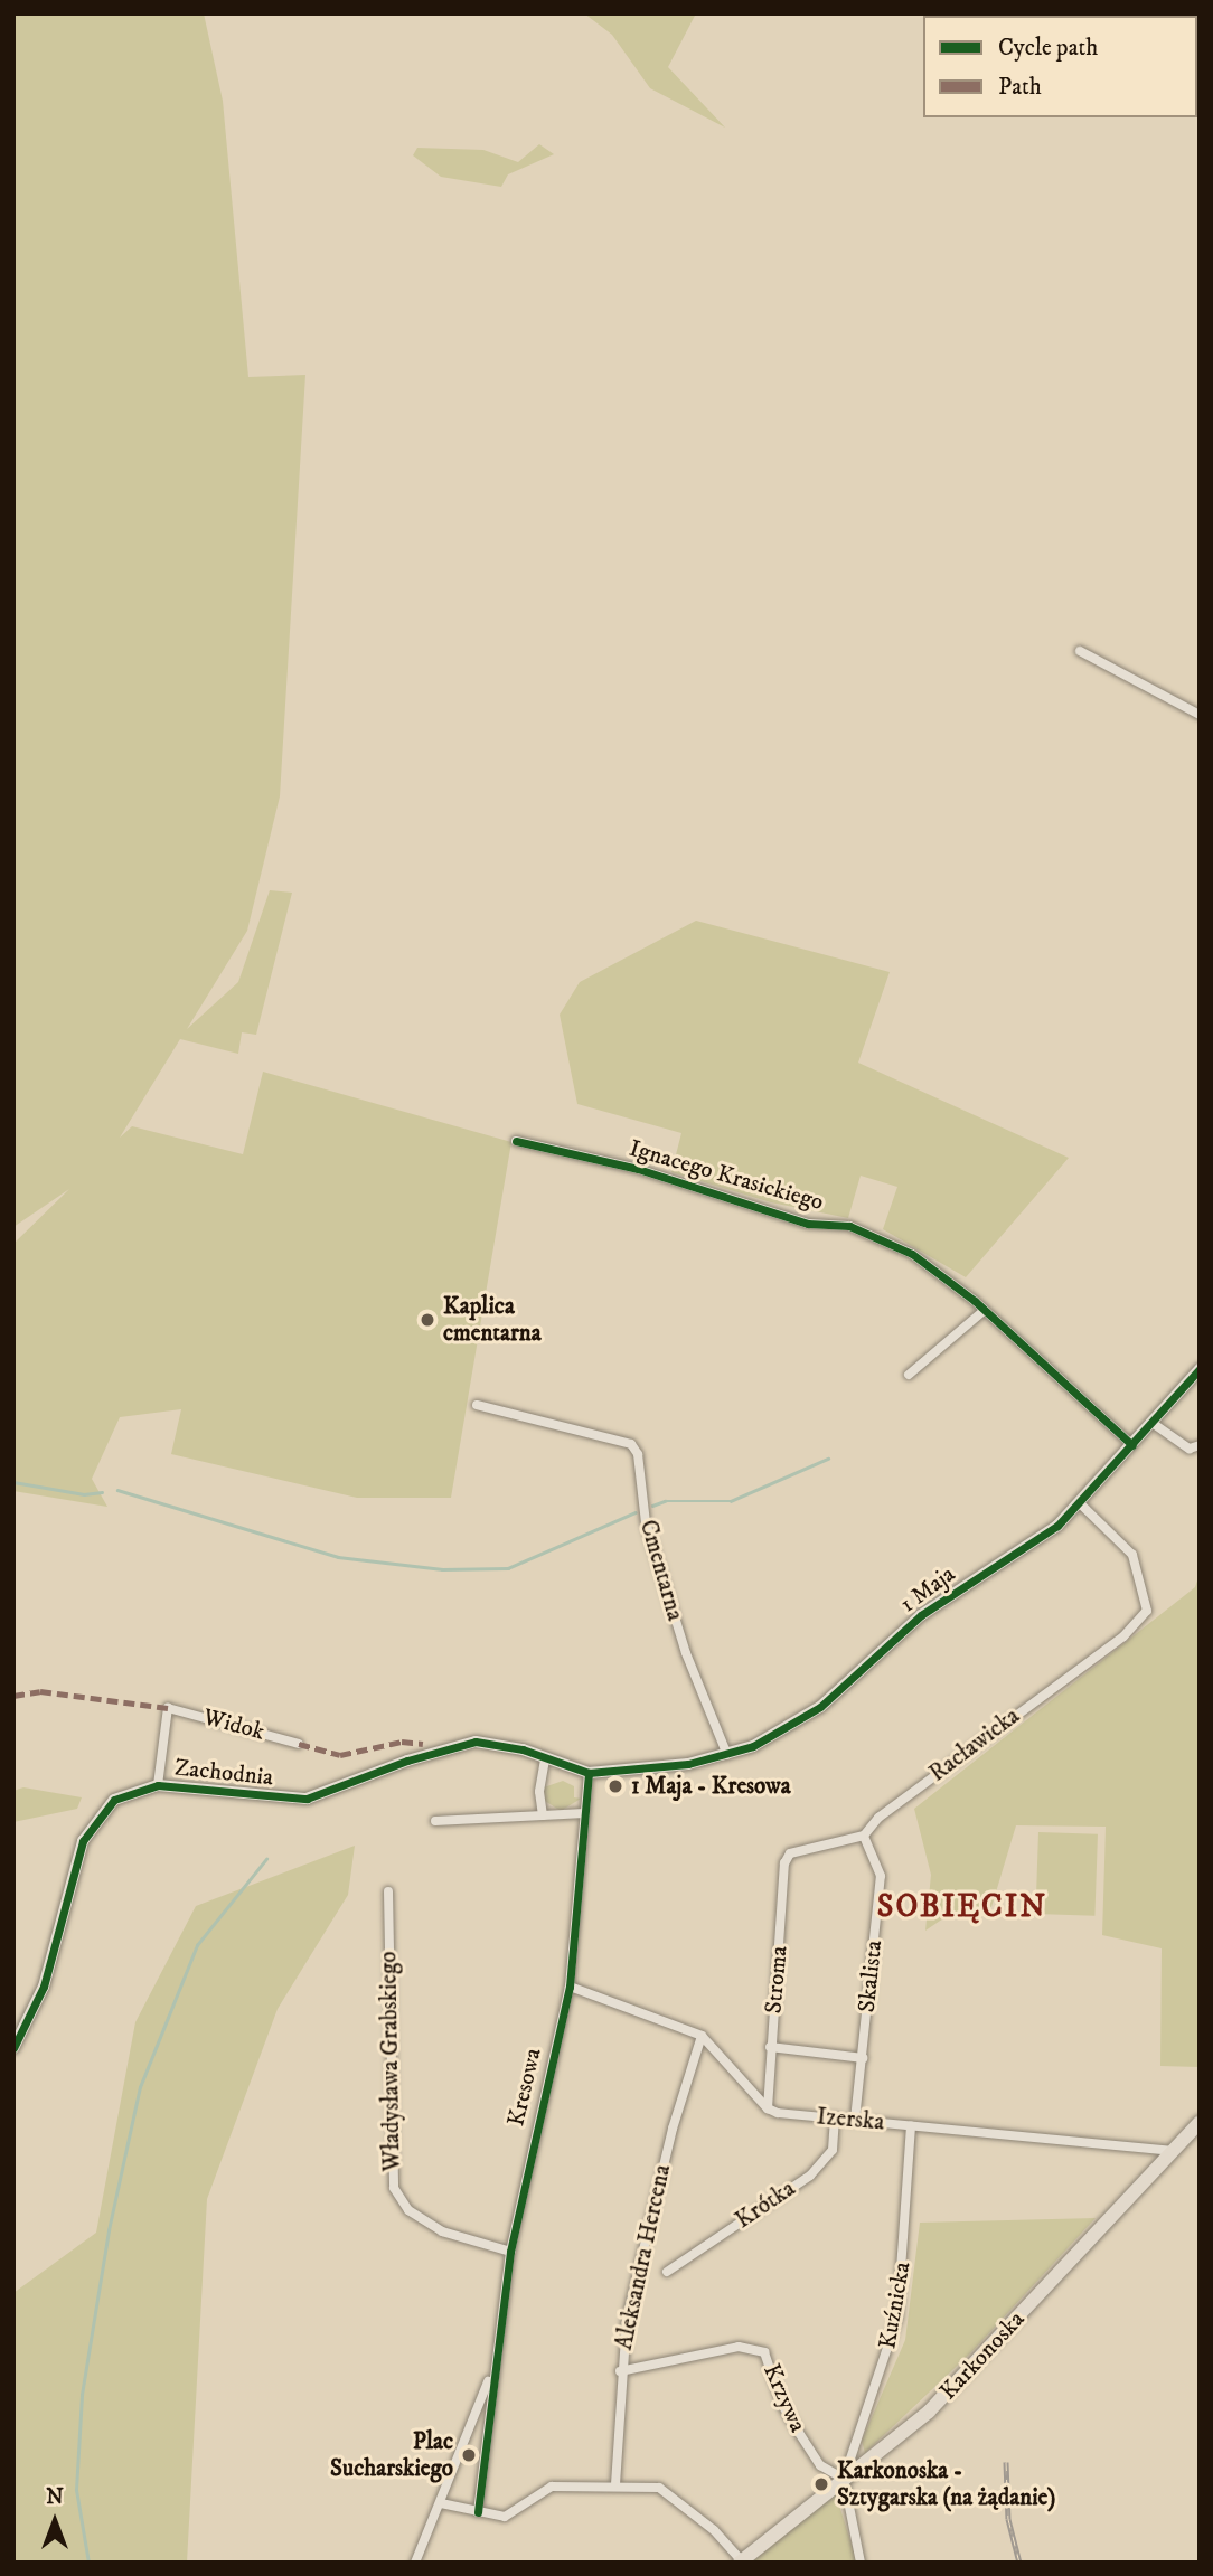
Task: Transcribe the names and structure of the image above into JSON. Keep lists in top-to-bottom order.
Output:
{
  "streets": {
    "main road": ["Karkonoska"],
    "street": [
      "Ignacego Krasickiego",
      "Cmentarna",
      "1 Maja",
      "Widok",
      "Racławicka",
      "Zachodnia",
      "Skalista",
      "Stroma",
      "Władysława Grabskiego",
      "Kresowa",
      "Izerska",
      "Krótka",
      "Aleksandra Hercena",
      "Kuźnicka",
      "Krzywa"
    ]
  },
  "crossings": [
    ["Ignacego Krasickiego", "1 Maja"],
    ["Cmentarna", "1 Maja"],
    ["1 Maja", "Racławicka"],
    ["1 Maja", "Zachodnia"],
    ["1 Maja", "Kresowa"],
    ["Widok", "Zachodnia"],
    ["Racławicka", "Skalista"],
    ["Racławicka", "Stroma"],
    ["Zachodnia", "Kresowa"],
    ["Skalista", "Stroma"],
    ["Skalista", "Izerska"],
    ["Stroma", "Izerska"],
    ["Władysława Grabskiego", "Kresowa"],
    ["Izerska", "Krótka"],
    ["Izerska", "Kuźnicka"],
    ["Izerska", "Karkonoska"],
    ["Aleksandra Hercena", "Krzywa"],
    ["Kuźnicka", "Karkonoska"],
    ["Kuźnicka", "Krzywa"],
    ["Karkonoska", "Krzywa"]
  ],
  "districts": ["SOBIĘCIN"],
  "places": [
    "Kaplica cmentarna",
    "1 Maja - Kresowa",
    "Plac Sucharskiego",
    "Karkonoska - Sztygarska (na żądanie)"
  ],
  "legend": ["Cycle path", "Path"],
  "north": "top"
}
